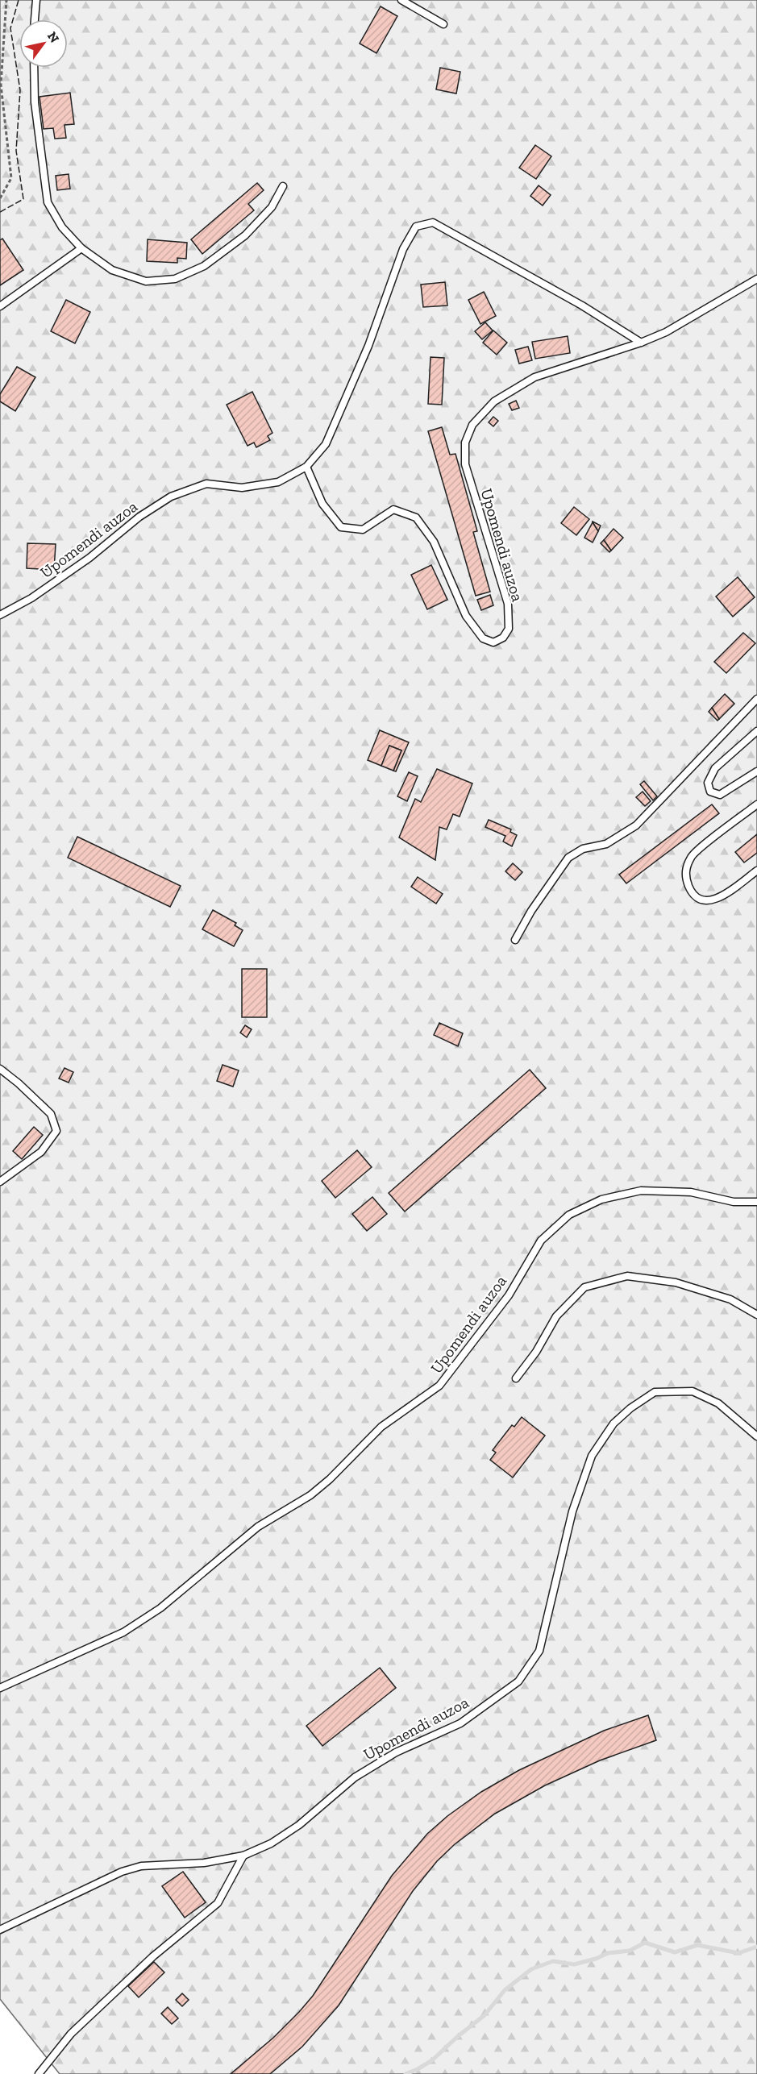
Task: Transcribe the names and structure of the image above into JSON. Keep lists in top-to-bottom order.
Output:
{
  "streets": {
    "lane": ["Upomendi auzoa"]
  },
  "north": "top right"
}
